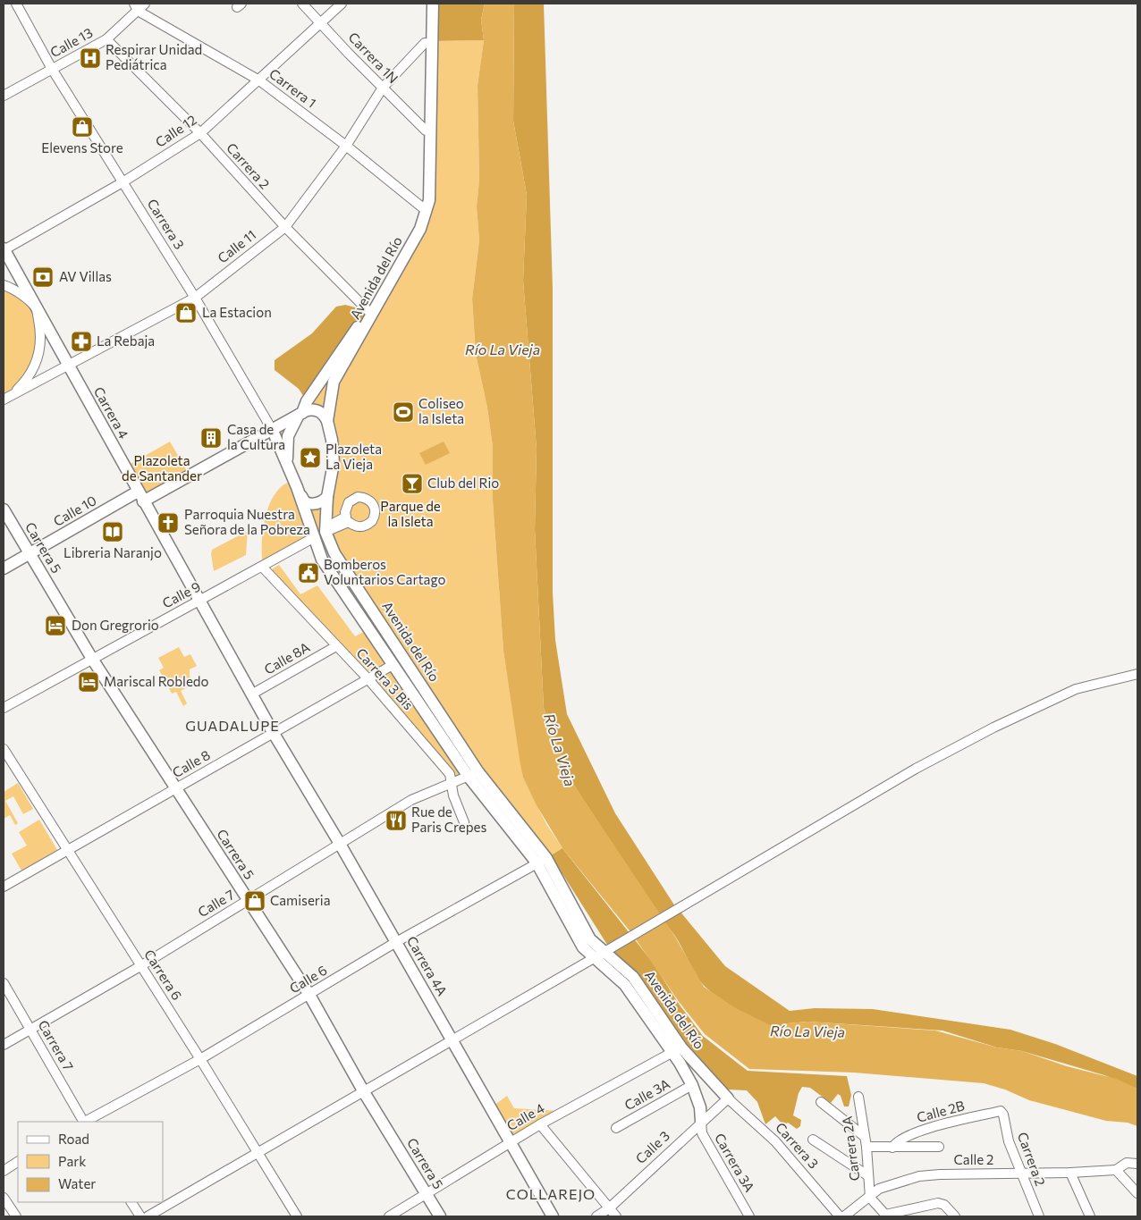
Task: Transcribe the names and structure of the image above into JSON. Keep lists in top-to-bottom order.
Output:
{
  "streets": {
    "main road": [
      "Carrera 3",
      "Avenida del Río",
      "Carrera 4",
      "Calle 10",
      "Carrera 5",
      "Calle 9",
      "Carrera 4A"
    ],
    "street": [
      "Calle 13",
      "Carrera 1N",
      "Carrera 1",
      "Calle 12",
      "Carrera 2",
      "Calle 11",
      "Calle 8A",
      "Carrera 3 Bis",
      "Calle 8",
      "Calle 7",
      "Carrera 6",
      "Calle 6",
      "Carrera 7",
      "Calle 3A",
      "Calle 2B",
      "Calle 4",
      "Calle 3",
      "Carrera 2A",
      "Calle 2",
      "Carrera 3A"
    ]
  },
  "crossings": [
    ["Calle 13", "Carrera 1"],
    ["Calle 13", "Carrera 2"],
    ["Calle 13", "Carrera 3"],
    ["Carrera 1N", "Calle 12"],
    ["Carrera 1N", "Calle 11"],
    ["Carrera 1N", "Avenida del Río"],
    ["Carrera 1", "Calle 12"],
    ["Carrera 1", "Calle 11"],
    ["Carrera 1", "Avenida del Río"],
    ["Calle 12", "Carrera 2"],
    ["Calle 12", "Carrera 3"],
    ["Calle 12", "Carrera 4"],
    ["Carrera 2", "Calle 11"],
    ["Carrera 2", "Avenida del Río"],
    ["Carrera 2", "Calle 2B"],
    ["Carrera 2", "Calle 2"],
    ["Carrera 3", "Calle 11"],
    ["Carrera 3", "Avenida del Río"],
    ["Carrera 3", "Calle 10"],
    ["Carrera 3", "Calle 3"],
    ["Carrera 3", "Carrera 2A"],
    ["Calle 11", "Avenida del Río"],
    ["Calle 11", "Carrera 4"],
    ["Avenida del Río", "Calle 10"],
    ["Avenida del Río", "Calle 9"],
    ["Avenida del Río", "Calle 8"],
    ["Avenida del Río", "Calle 7"],
    ["Avenida del Río", "Calle 6"],
    ["Avenida del Río", "Calle 3A"],
    ["Avenida del Río", "Calle 4"],
    ["Avenida del Río", "Calle 3"],
    ["Avenida del Río", "Carrera 3A"],
    ["Carrera 4", "Calle 10"],
    ["Carrera 4", "Calle 9"],
    ["Carrera 4", "Calle 8A"],
    ["Carrera 4", "Calle 8"],
    ["Carrera 4", "Carrera 4A"],
    ["Calle 10", "Carrera 5"],
    ["Carrera 5", "Calle 9"],
    ["Carrera 5", "Calle 8"],
    ["Carrera 5", "Calle 7"],
    ["Carrera 5", "Calle 6"],
    ["Carrera 5", "Calle 4"],
    ["Calle 9", "Carrera 3 Bis"],
    ["Calle 8A", "Carrera 3 Bis"],
    ["Carrera 3 Bis", "Calle 8"],
    ["Carrera 3 Bis", "Calle 7"],
    ["Calle 8", "Carrera 4A"],
    ["Calle 8", "Carrera 6"],
    ["Calle 7", "Carrera 4A"],
    ["Calle 7", "Carrera 6"],
    ["Calle 7", "Carrera 7"],
    ["Carrera 4A", "Calle 6"],
    ["Carrera 4A", "Calle 4"],
    ["Carrera 6", "Calle 6"],
    ["Calle 3", "Carrera 3A"],
    ["Carrera 2A", "Calle 2"]
  ],
  "districts": ["GUADALUPE", "COLLAREJO"],
  "water": ["Río La Vieja"],
  "parks": ["Plazoleta de Santander", "Parque de la Isleta"],
  "places": {
    "hospital": ["Respirar Unidad Pediátrica"],
    "shop": ["Elevens Store", "La Estacion", "Camiseria"],
    "bank": ["AV Villas"],
    "pharmacy": ["La Rebaja"],
    "sports": ["Coliseo la Isleta"],
    "building": ["Casa de la Cultura"],
    "place": ["Plazoleta La Vieja"],
    "bar": ["Club del Rio"],
    "church": ["Parroquia Nuestra Señora de la Pobreza"],
    "library": ["Libreria Naranjo"],
    "public building": ["Bomberos Voluntarios Cartago"],
    "hotel": ["Don Gregrorio", "Mariscal Robledo"],
    "restaurant": ["Rue de Paris Crepes"]
  },
  "legend": ["Road", "Park", "Water"]
}
